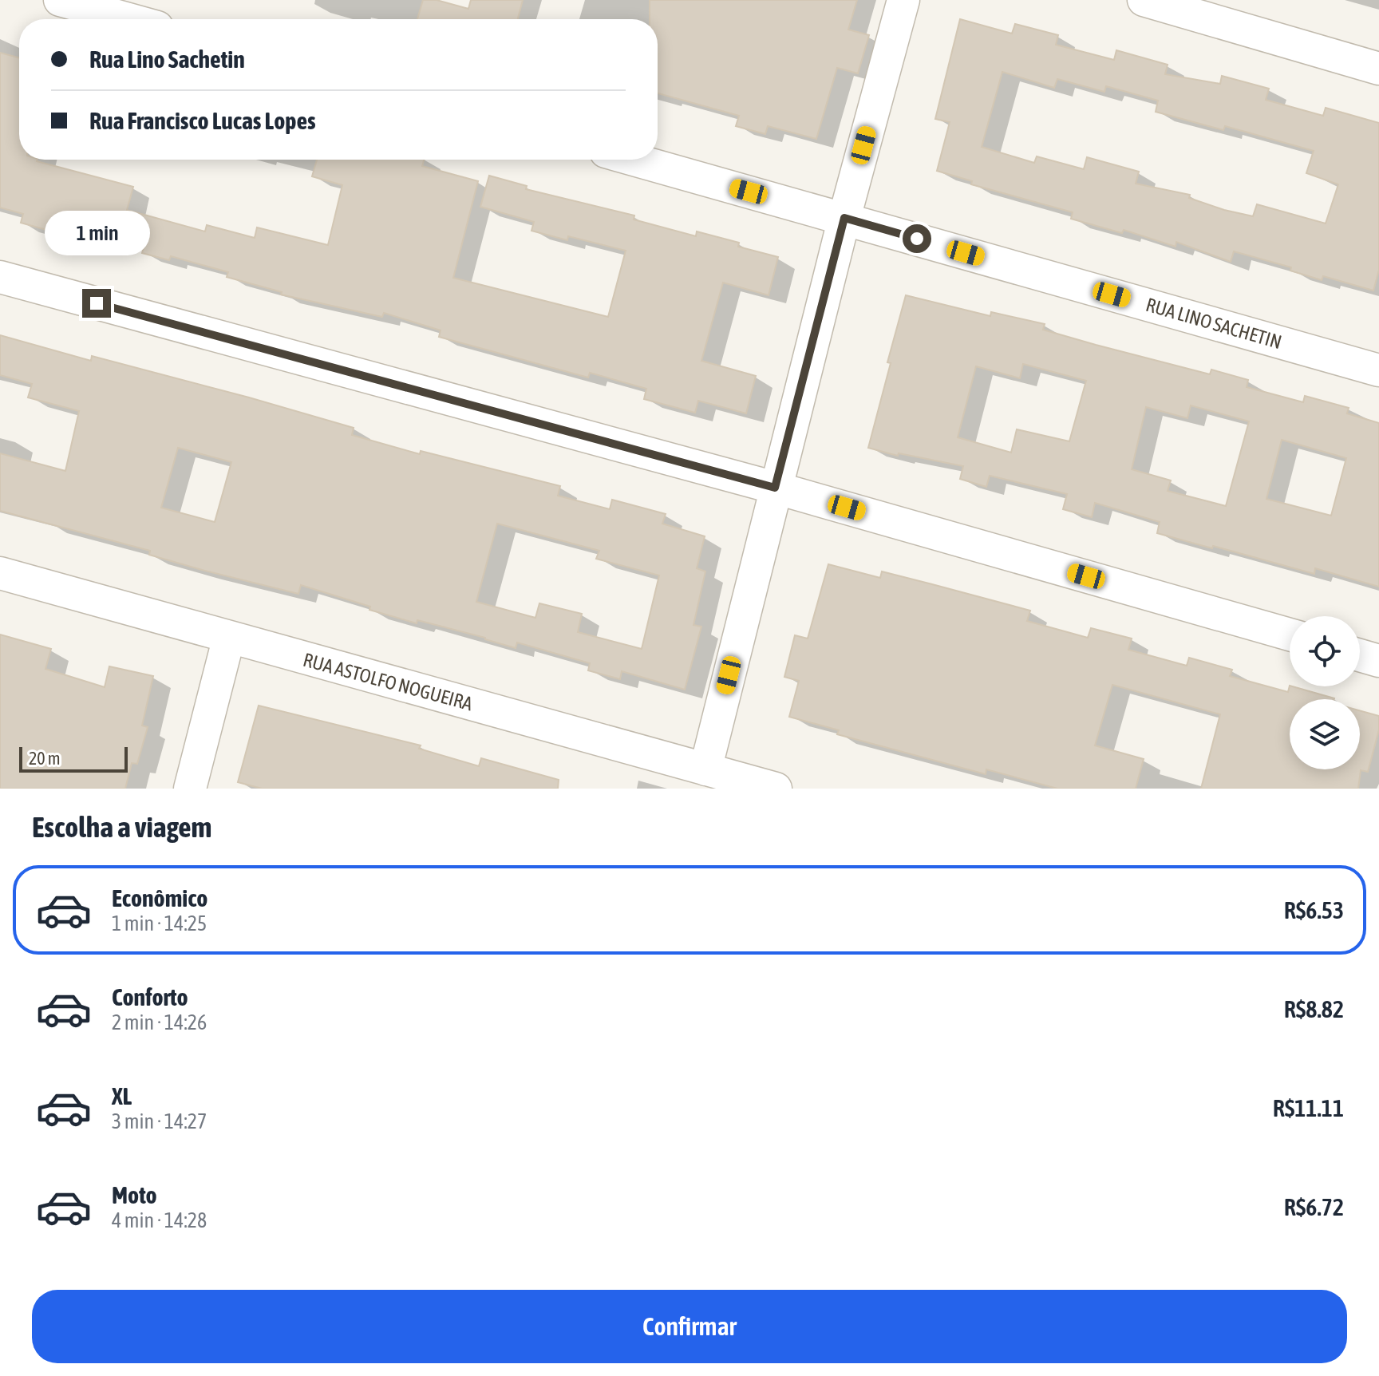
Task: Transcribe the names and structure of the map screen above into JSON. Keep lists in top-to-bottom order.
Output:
{
  "streets": {
    "street": ["RUA LINO SACHETIN", "RUA ASTOLFO NOGUEIRA"]
  },
  "scale_bar": "20 m",
  "page": {
    "banner": ["Rua Lino Sachetin", "Rua Francisco Lucas Lopes"],
    "bubble": "1 min",
    "scale": "20 m",
    "heading": "Escolha a viagem",
    "list": [
      {
        "name": "Econômico",
        "note": "1 min · 14:25",
        "value": "R$6.53"
      },
      {
        "name": "Conforto",
        "note": "2 min · 14:26",
        "value": "R$8.82"
      },
      {
        "name": "XL",
        "note": "3 min · 14:27",
        "value": "R$11.11"
      },
      {
        "name": "Moto",
        "note": "4 min · 14:28",
        "value": "R$6.72"
      }
    ],
    "buttons": "Confirmar"
  }
}
